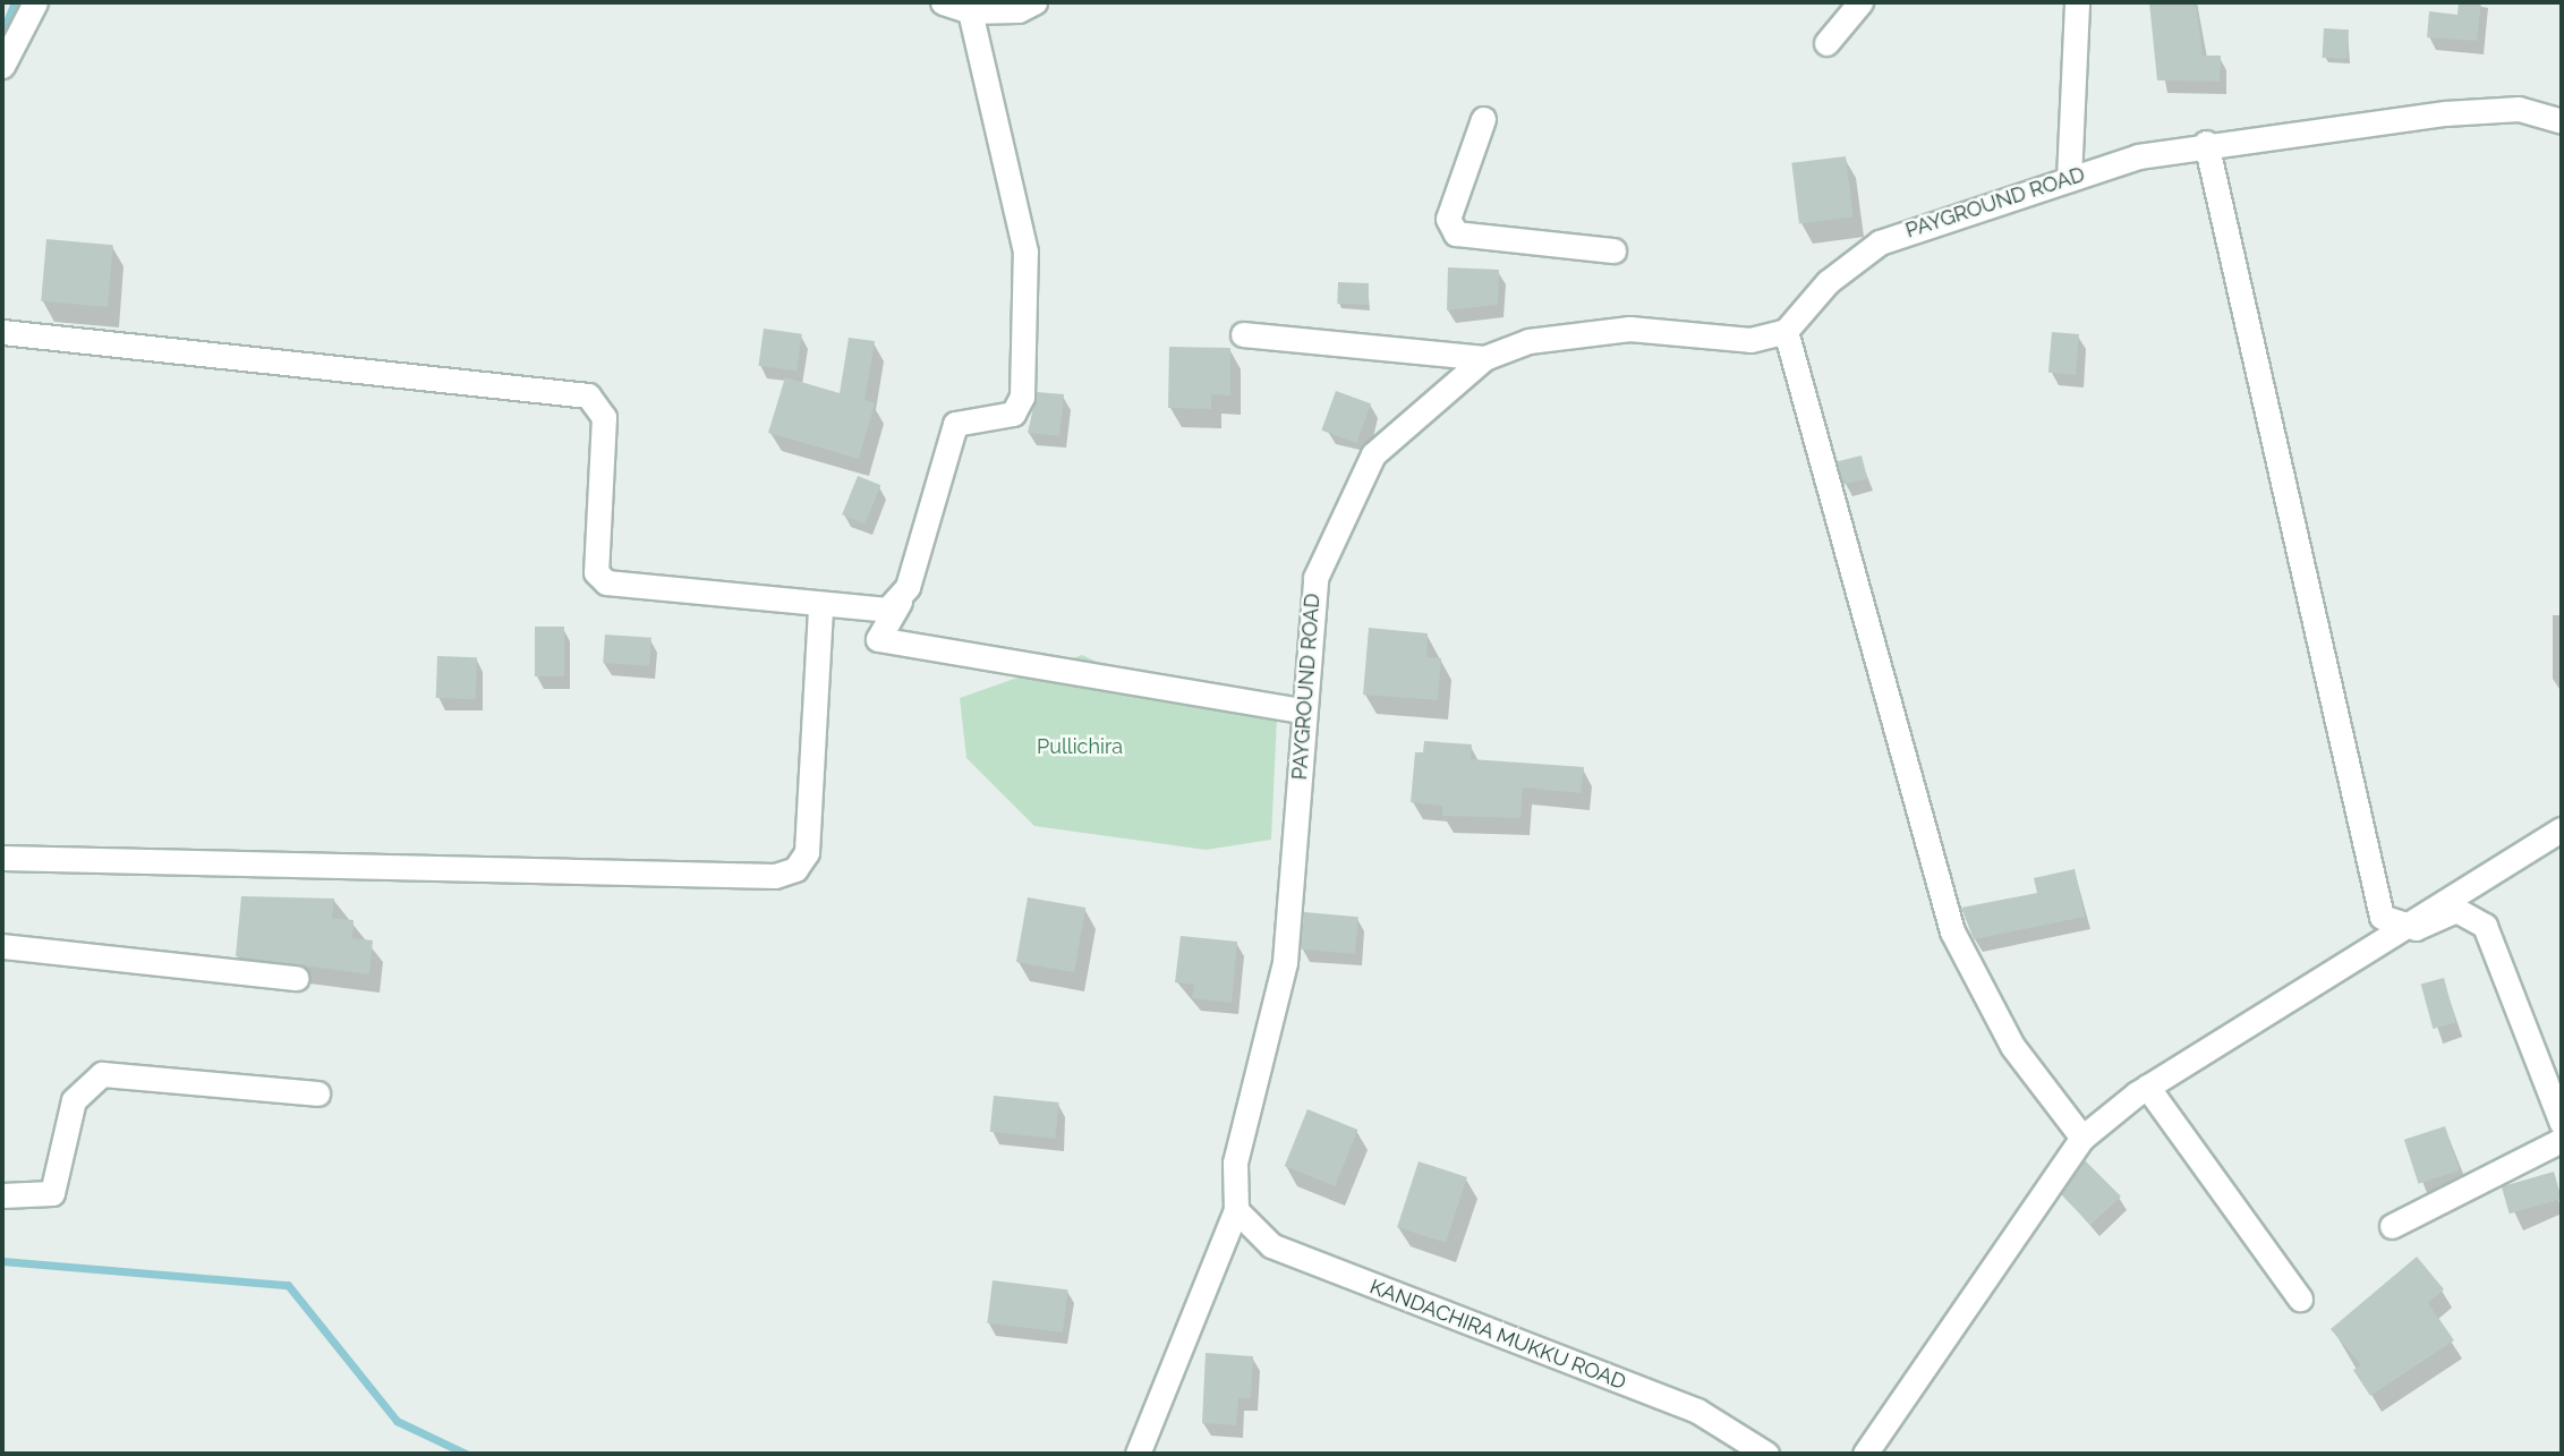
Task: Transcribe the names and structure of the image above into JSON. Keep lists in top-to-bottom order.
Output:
{
  "streets": {
    "street": ["PAYGROUND ROAD", "KANDACHIRA MUKKU ROAD"]
  },
  "crossings": [
    ["PAYGROUND ROAD", "KANDACHIRA MUKKU ROAD"]
  ],
  "parks": ["Pullichira"]
}
